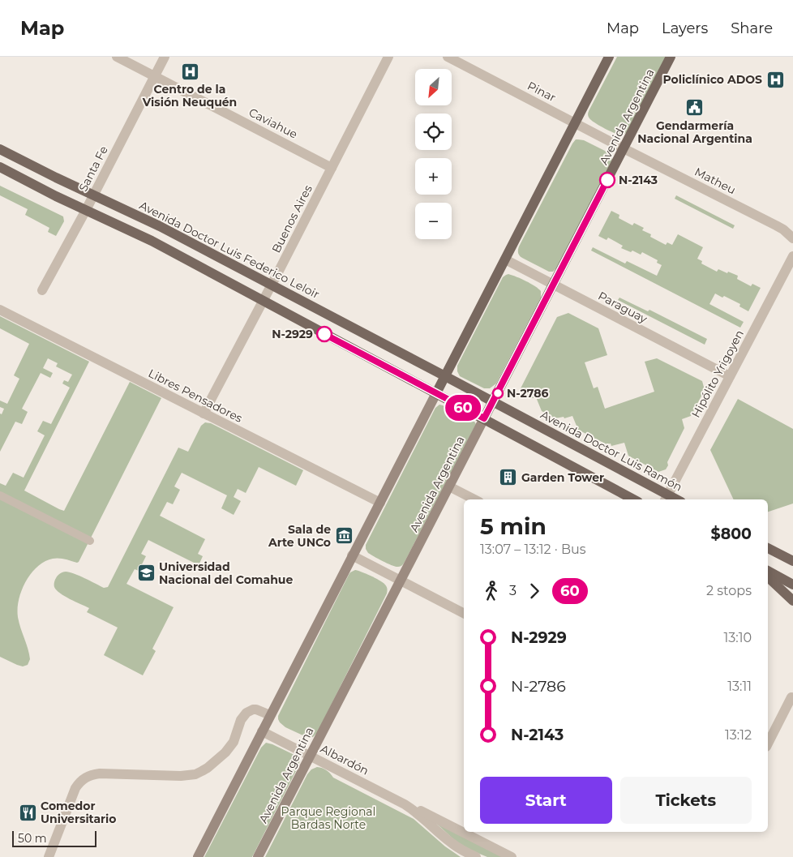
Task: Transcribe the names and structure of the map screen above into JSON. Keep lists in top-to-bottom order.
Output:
{
  "streets": {
    "main road": ["Avenida Argentina", "Avenida Doctor Luis Federico Leloir", "Avenida Doctor Luis Ramón"],
    "street": [
      "Pinar",
      "Caviahue",
      "Santa Fe",
      "Matheu",
      "Buenos Aires",
      "Paraguay",
      "Hipólito Yrigoyen",
      "Libres Pensadores",
      "Albardón"
    ]
  },
  "crossings": [
    ["Pinar", "Avenida Argentina"],
    ["Pinar", "Matheu"],
    ["Avenida Argentina", "Matheu"],
    ["Avenida Argentina", "Paraguay"],
    ["Avenida Argentina", "Avenida Doctor Luis Ramón"],
    ["Avenida Argentina", "Albardón"],
    ["Caviahue", "Santa Fe"],
    ["Caviahue", "Buenos Aires"],
    ["Santa Fe", "Avenida Doctor Luis Federico Leloir"],
    ["Buenos Aires", "Avenida Doctor Luis Federico Leloir"],
    ["Buenos Aires", "Libres Pensadores"],
    ["Avenida Doctor Luis Federico Leloir", "Avenida Doctor Luis Ramón"],
    ["Paraguay", "Hipólito Yrigoyen"],
    ["Hipólito Yrigoyen", "Avenida Doctor Luis Ramón"]
  ],
  "parks": ["Parque Regional Bardas Norte"],
  "places": {
    "hospital": ["Centro de la Visión Neuquén", "Policlínico ADOS"],
    "public building": ["Gendarmería Nacional Argentina"],
    "other": ["N-2143", "N-2929", "N-2786"],
    "building": ["Garden Tower"],
    "museum": ["Sala de Arte UNCo"],
    "school or university": ["Universidad Nacional del Comahue"],
    "restaurant": ["Comedor Universitario"]
  },
  "lines": ["bus line 60"],
  "scale_bar": "50 m",
  "north": "bottom left",
  "page": {
    "header": "Map",
    "nav": ["Map", "Layers", "Share"],
    "on_map": "60",
    "map_buttons": ["+", "−"],
    "heading": ["5 min", "13:07 – 13:12 · Bus", "$800"],
    "legs": ["3", "60", "2 stops"],
    "list": [
      {
        "name": "N-2929",
        "value": "13:10"
      },
      {
        "name": "N-2786",
        "value": "13:11"
      },
      {
        "name": "N-2143",
        "value": "13:12"
      }
    ],
    "buttons": ["Start", "Tickets"],
    "scale": "50 m"
  }
}
